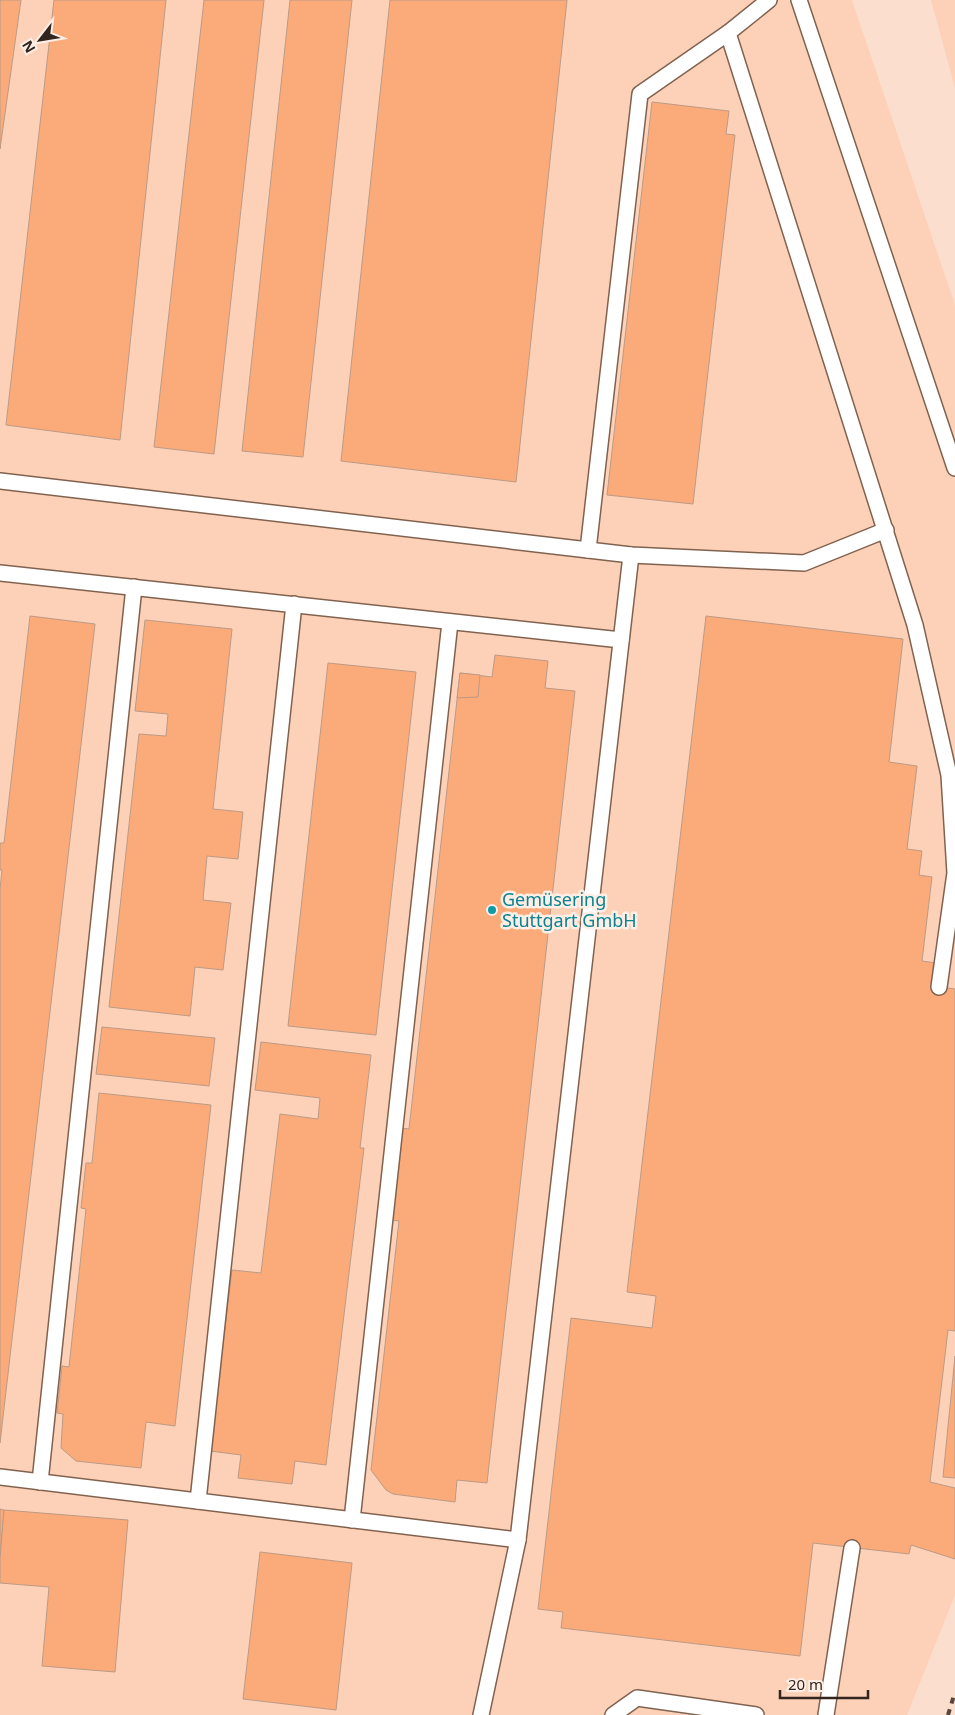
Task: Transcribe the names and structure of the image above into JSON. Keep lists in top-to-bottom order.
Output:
{
  "places": ["Gemüsering Stuttgart GmbH"],
  "scale_bar": "20 m",
  "north": "bottom left"
}
